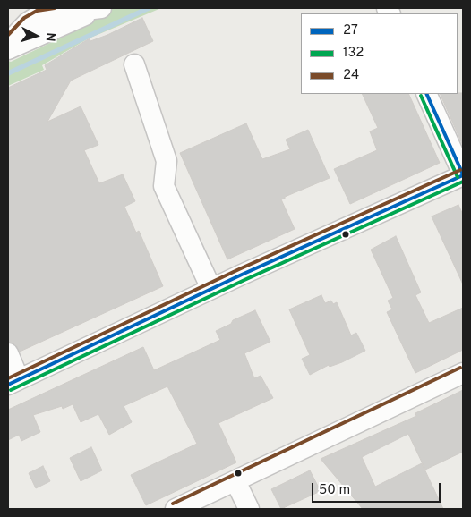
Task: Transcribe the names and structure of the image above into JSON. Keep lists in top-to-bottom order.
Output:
{
  "lines": ["transit line 24", "transit line 27", "transit line 132"],
  "legend": ["27", "132", "24"],
  "scale_bar": "50 m",
  "north": "right"
}
